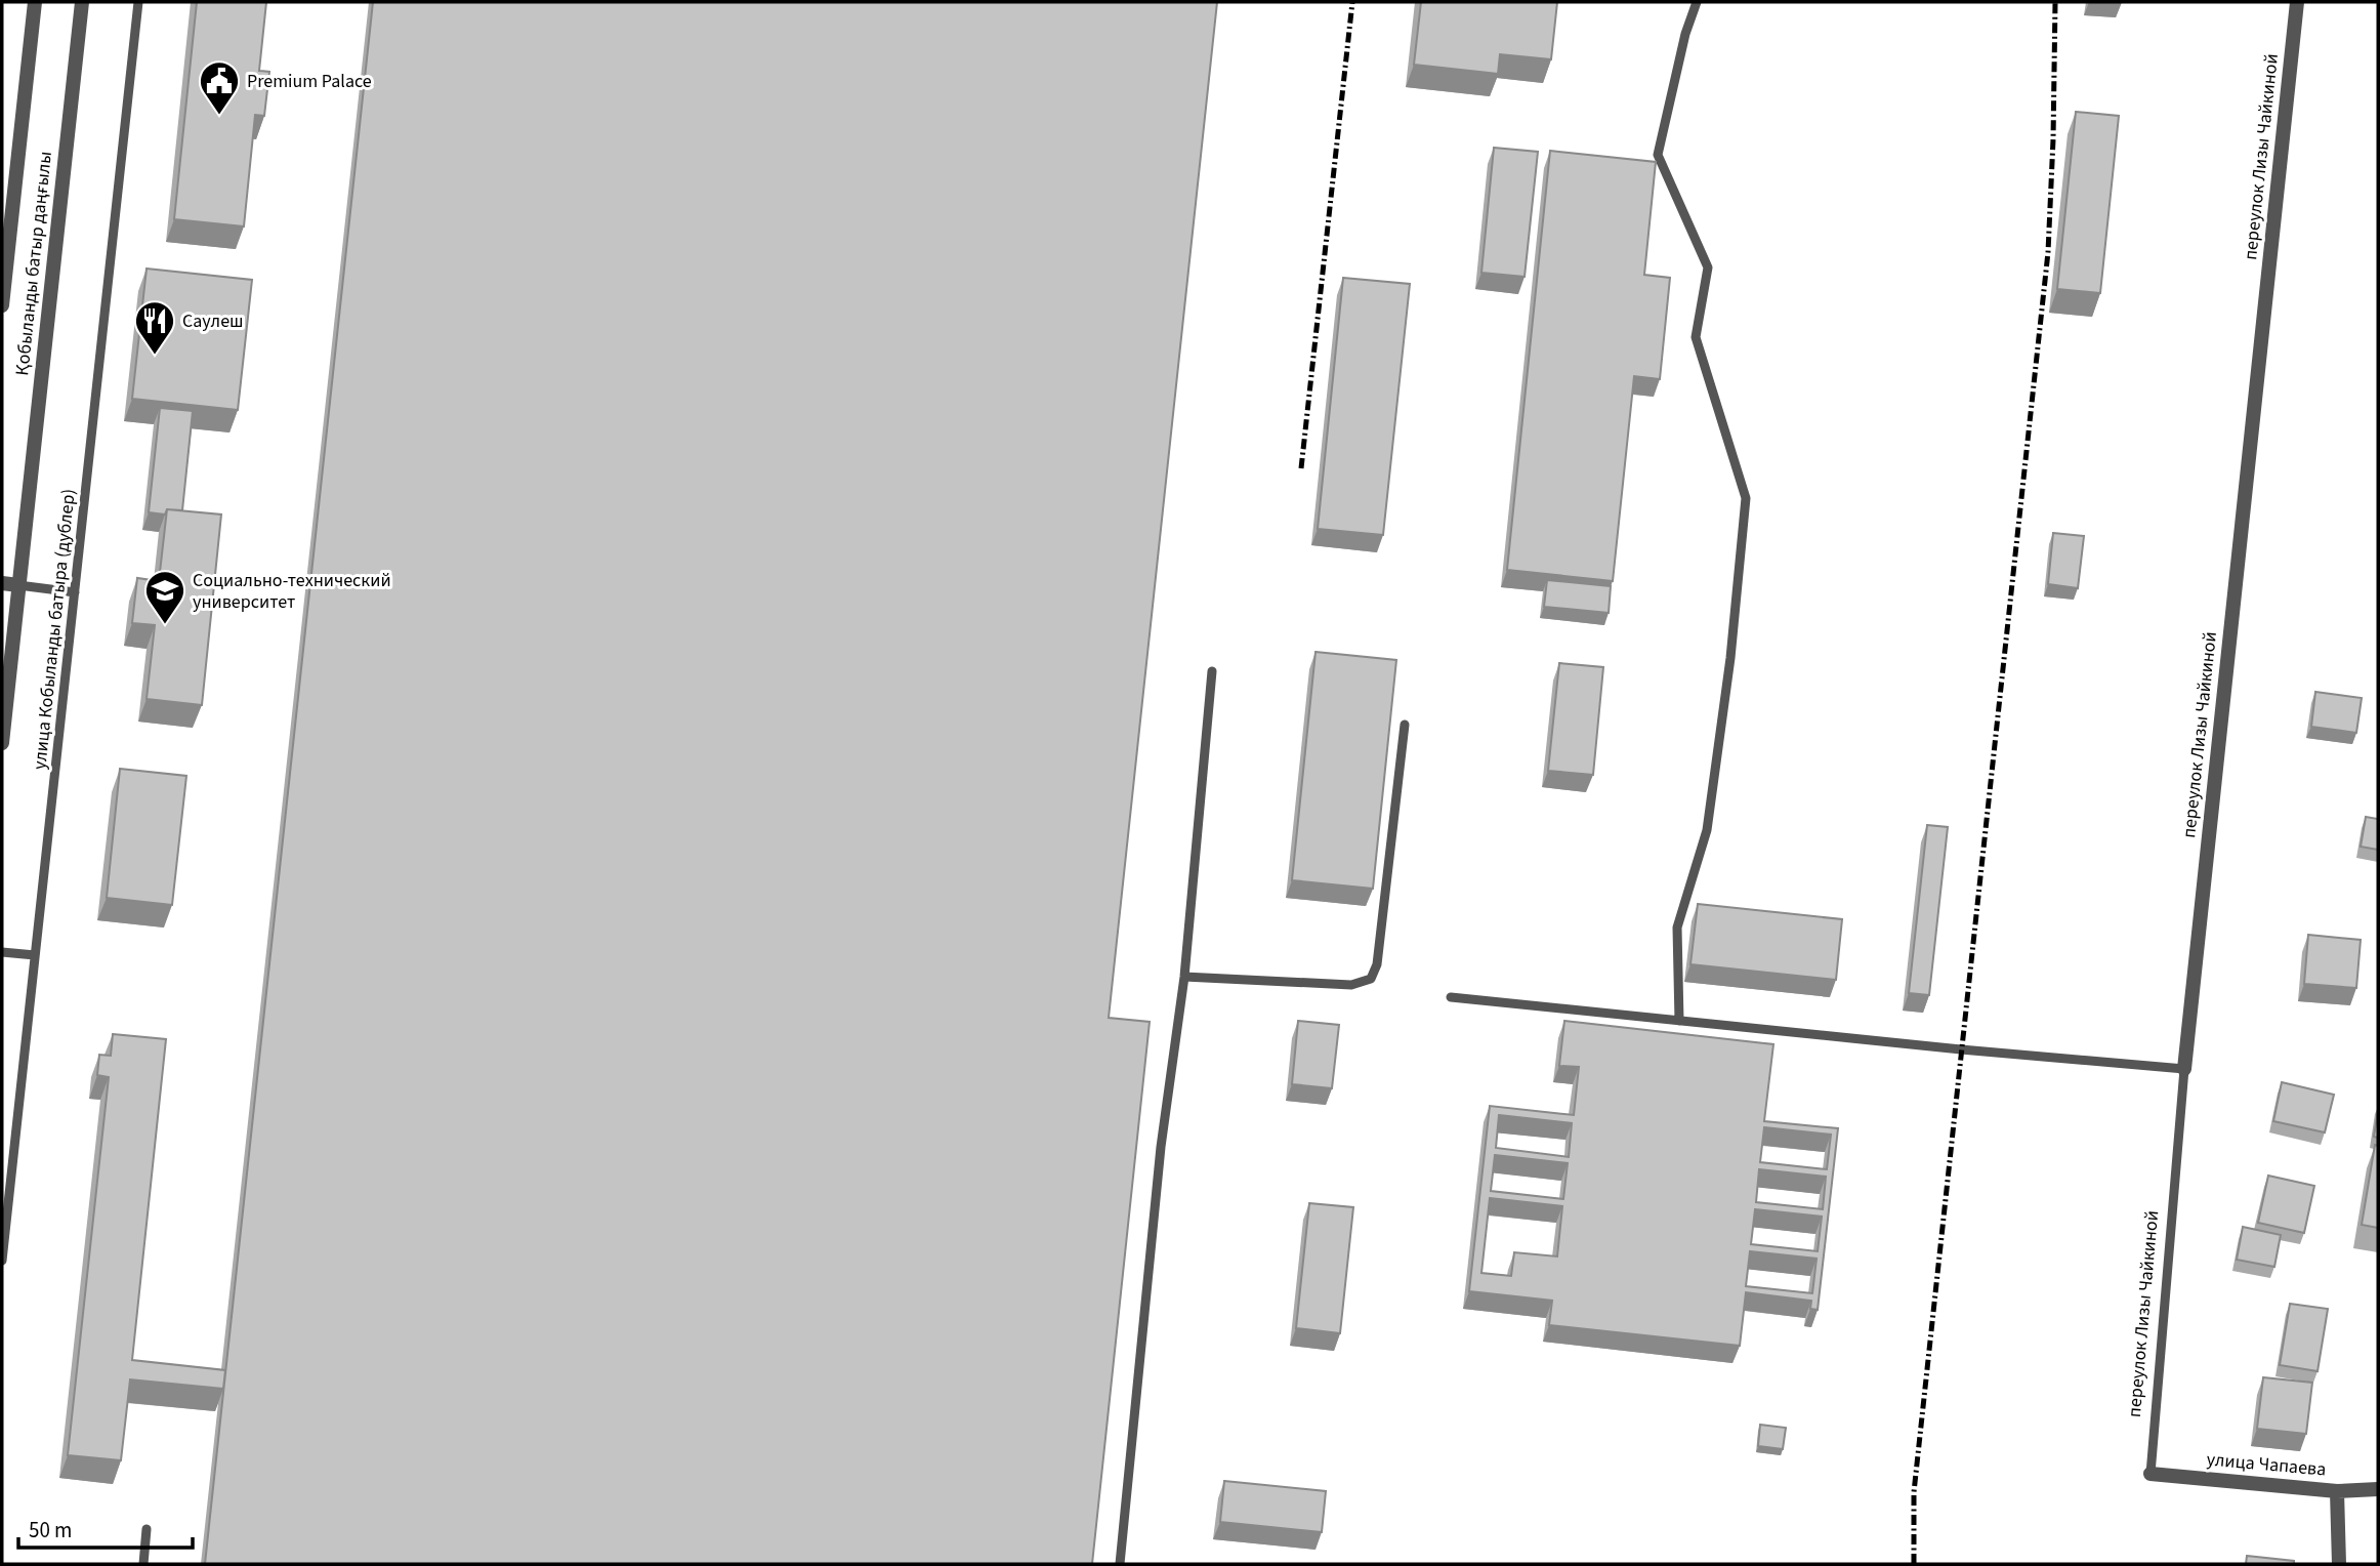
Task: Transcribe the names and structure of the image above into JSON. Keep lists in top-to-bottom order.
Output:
{
  "streets": {
    "street": ["переулок Лизы Чайкиной", "Қобыланды батыр даңғылы", "улица Чапаева"],
    "lane": ["улица Кобыланды батыра (дублер)"]
  },
  "crossings": [
    ["переулок Лизы Чайкиной", "улица Чапаева"]
  ],
  "places": {
    "public building": ["Premium Palace"],
    "restaurant": ["Саулеш"],
    "school or university": ["Социально-технический университет"]
  },
  "scale_bar": "50 m"
}
